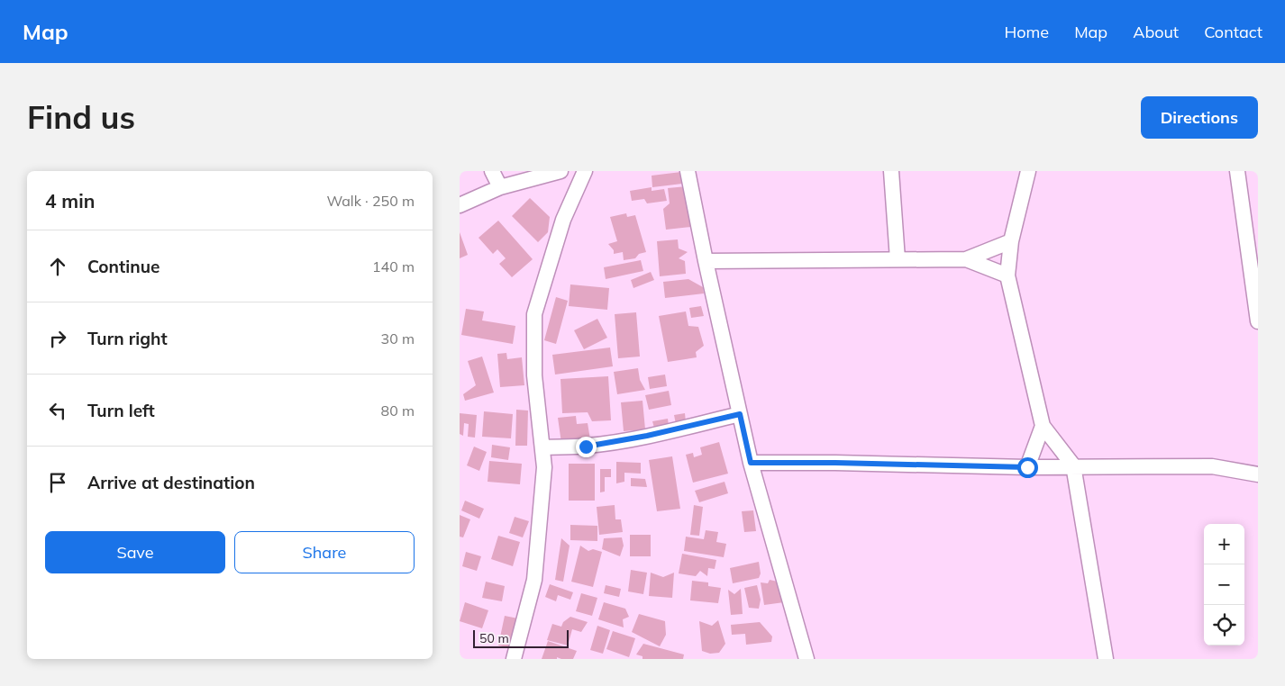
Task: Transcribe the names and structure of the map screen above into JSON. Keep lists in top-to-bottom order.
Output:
{
  "scale_bar": "50 m",
  "page": {
    "header": "Map",
    "nav": [
      "Home",
      "Map",
      "About",
      "Contact"
    ],
    "buttons": [
      "Directions",
      ["Save", "Share"]
    ],
    "title": "Find us",
    "heading": ["4 min", "Walk · 250 m"],
    "list": [
      ["Continue", "140 m"],
      ["Turn right", "30 m"],
      ["Turn left", "80 m"],
      "Arrive at destination"
    ],
    "map_buttons": ["+", "−"],
    "scale": "50 m"
  }
}
